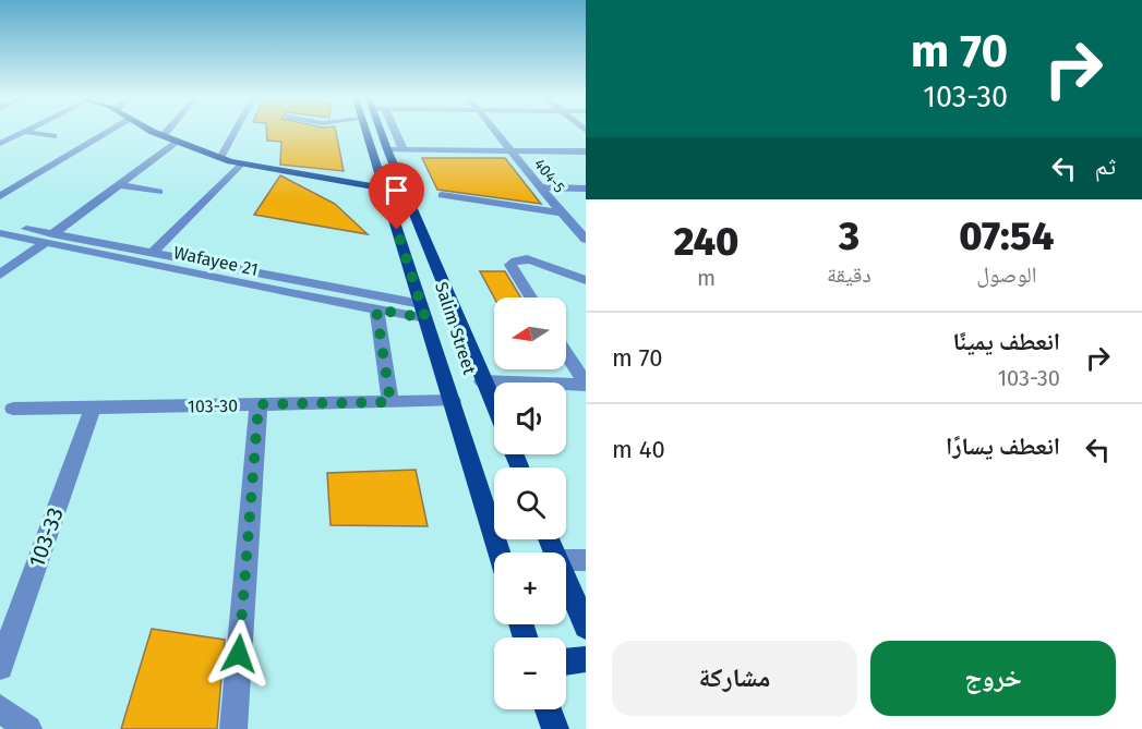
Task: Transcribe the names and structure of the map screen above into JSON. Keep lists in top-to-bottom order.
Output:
{
  "streets": {
    "main road": ["Salim Street"],
    "street": [
      "404-5",
      "Wafayee 21",
      "103-30",
      "103-33"
    ]
  },
  "crossings": [
    ["Wafayee 21", "Salim Street"],
    ["Salim Street", "103-30"],
    ["103-30", "103-33"]
  ],
  "north": "left",
  "page": {
    "turn": ["70 m", "103-30"],
    "then": "ثم",
    "eta": [
      "07:54",
      "الوصول",
      "3",
      "دقيقة",
      "240",
      "m"
    ],
    "map_buttons": ["+", "−"],
    "list": [
      {
        "name": "انعطف يمينًا",
        "note": "103-30",
        "value": "70 m"
      },
      {
        "name": "انعطف يسارًا",
        "value": "40 m"
      }
    ],
    "buttons": ["خروج", "مشاركة"]
  }
}
